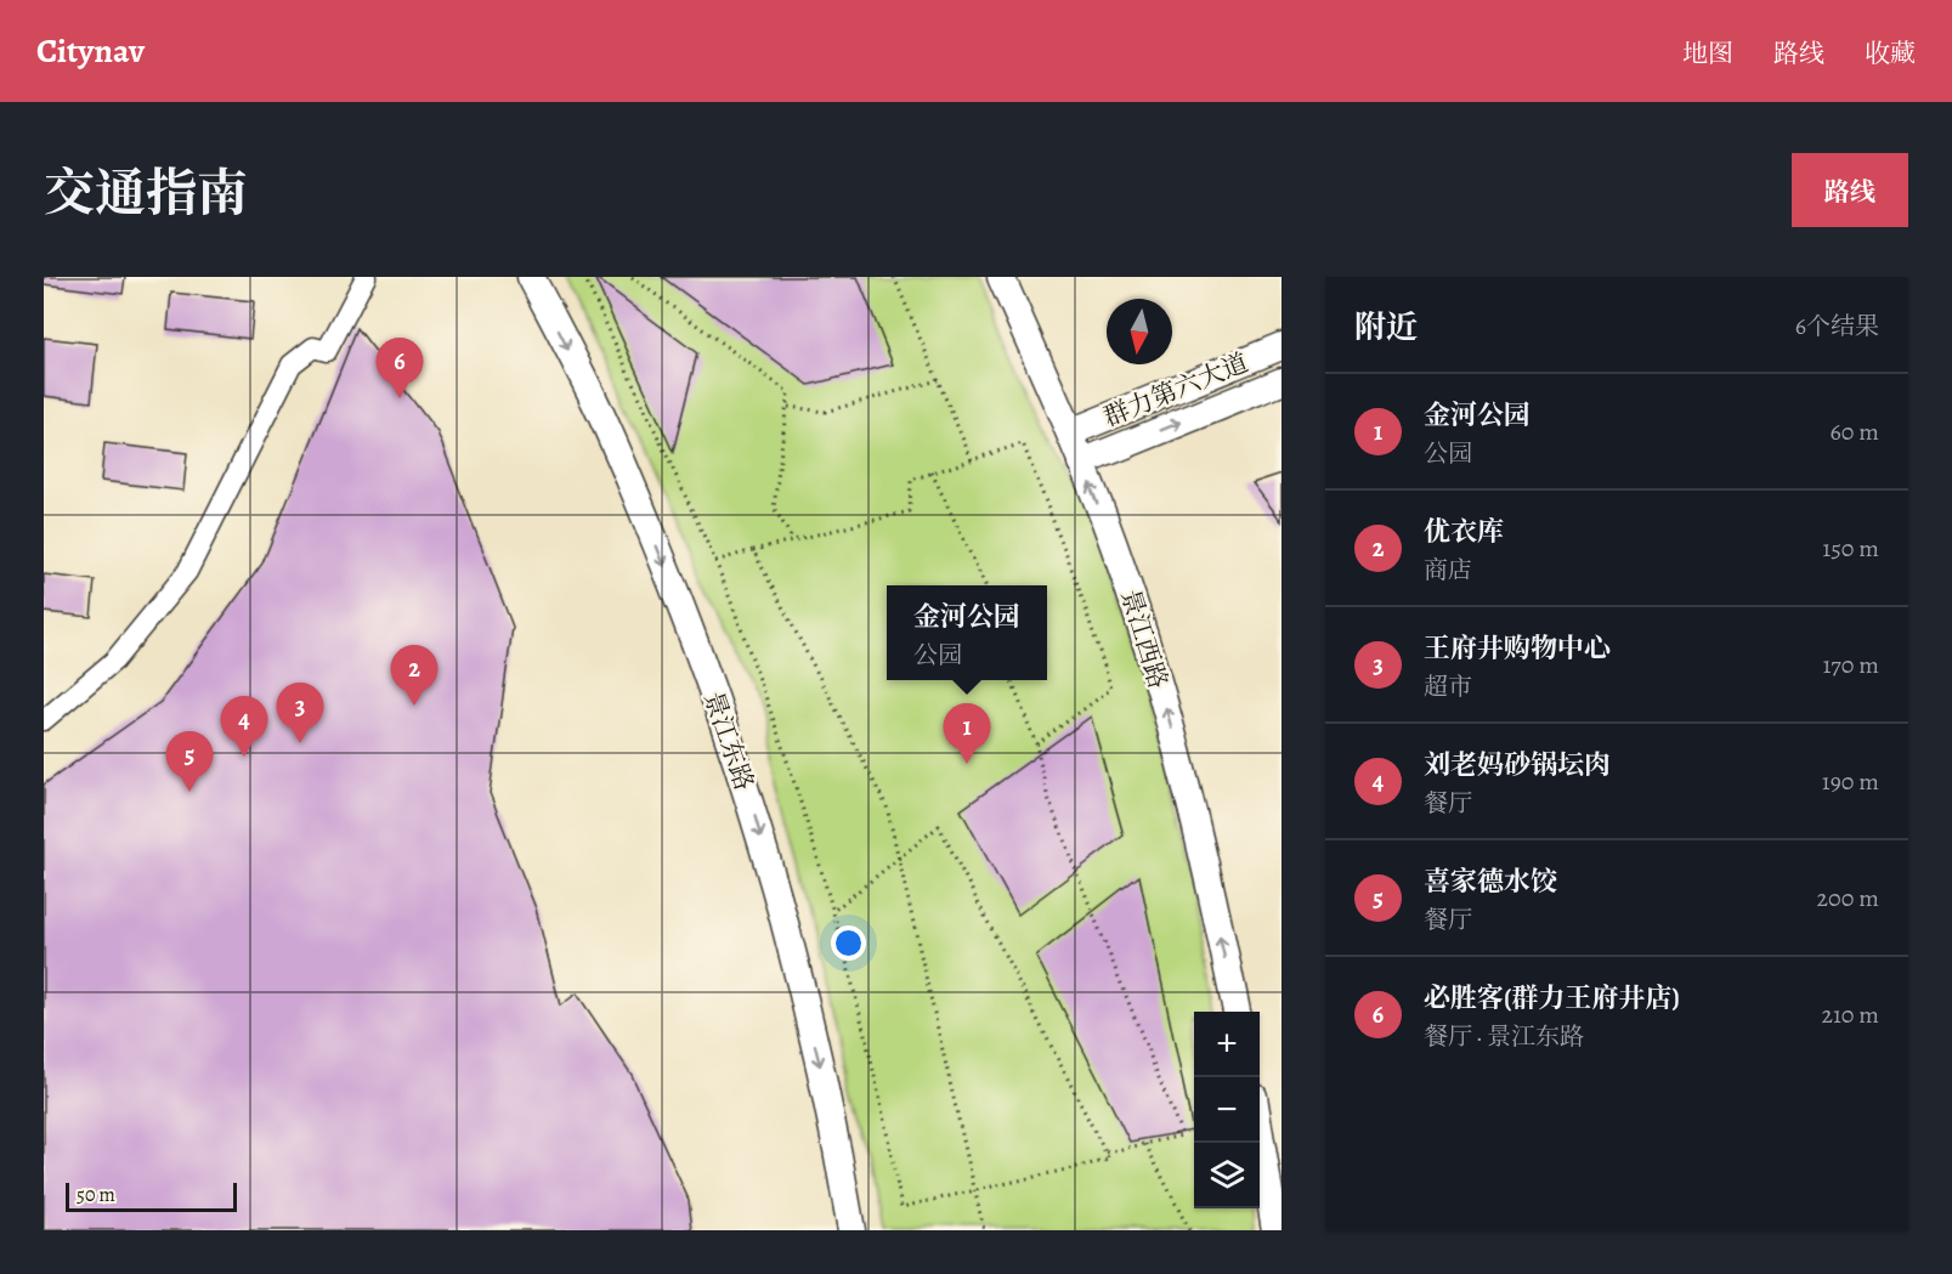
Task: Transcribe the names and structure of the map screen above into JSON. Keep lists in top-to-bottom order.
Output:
{
  "streets": {
    "main road": ["群力第六大道", "景江西路", "景江东路"]
  },
  "crossings": [
    ["群力第六大道", "景江西路"]
  ],
  "one_way": ["景江西路", "景江东路"],
  "scale_bar": "50 m",
  "north": "bottom",
  "page": {
    "header": "Citynav",
    "nav": ["地图", "路线", "收藏"],
    "title": "交通指南",
    "buttons": "路线",
    "heading": ["附近", "6个结果"],
    "pins": [
      "6",
      "2",
      "3",
      "4",
      "1",
      "5"
    ],
    "list": [
      {
        "mark": "1",
        "name": "金河公园",
        "note": "公园",
        "value": "60 m"
      },
      {
        "mark": "2",
        "name": "优衣库",
        "note": "商店",
        "value": "150 m"
      },
      {
        "mark": "3",
        "name": "王府井购物中心",
        "note": "超市",
        "value": "170 m"
      },
      {
        "mark": "4",
        "name": "刘老妈砂锅坛肉",
        "note": "餐厅",
        "value": "190 m"
      },
      {
        "mark": "5",
        "name": "喜家德水饺",
        "note": "餐厅",
        "value": "200 m"
      },
      {
        "mark": "6",
        "name": "必胜客(群力王府井店)",
        "note": "餐厅 · 景江东路",
        "value": "210 m"
      }
    ],
    "popup": ["金河公园", "公园"],
    "map_buttons": ["+", "−"],
    "scale": "50 m"
  }
}
